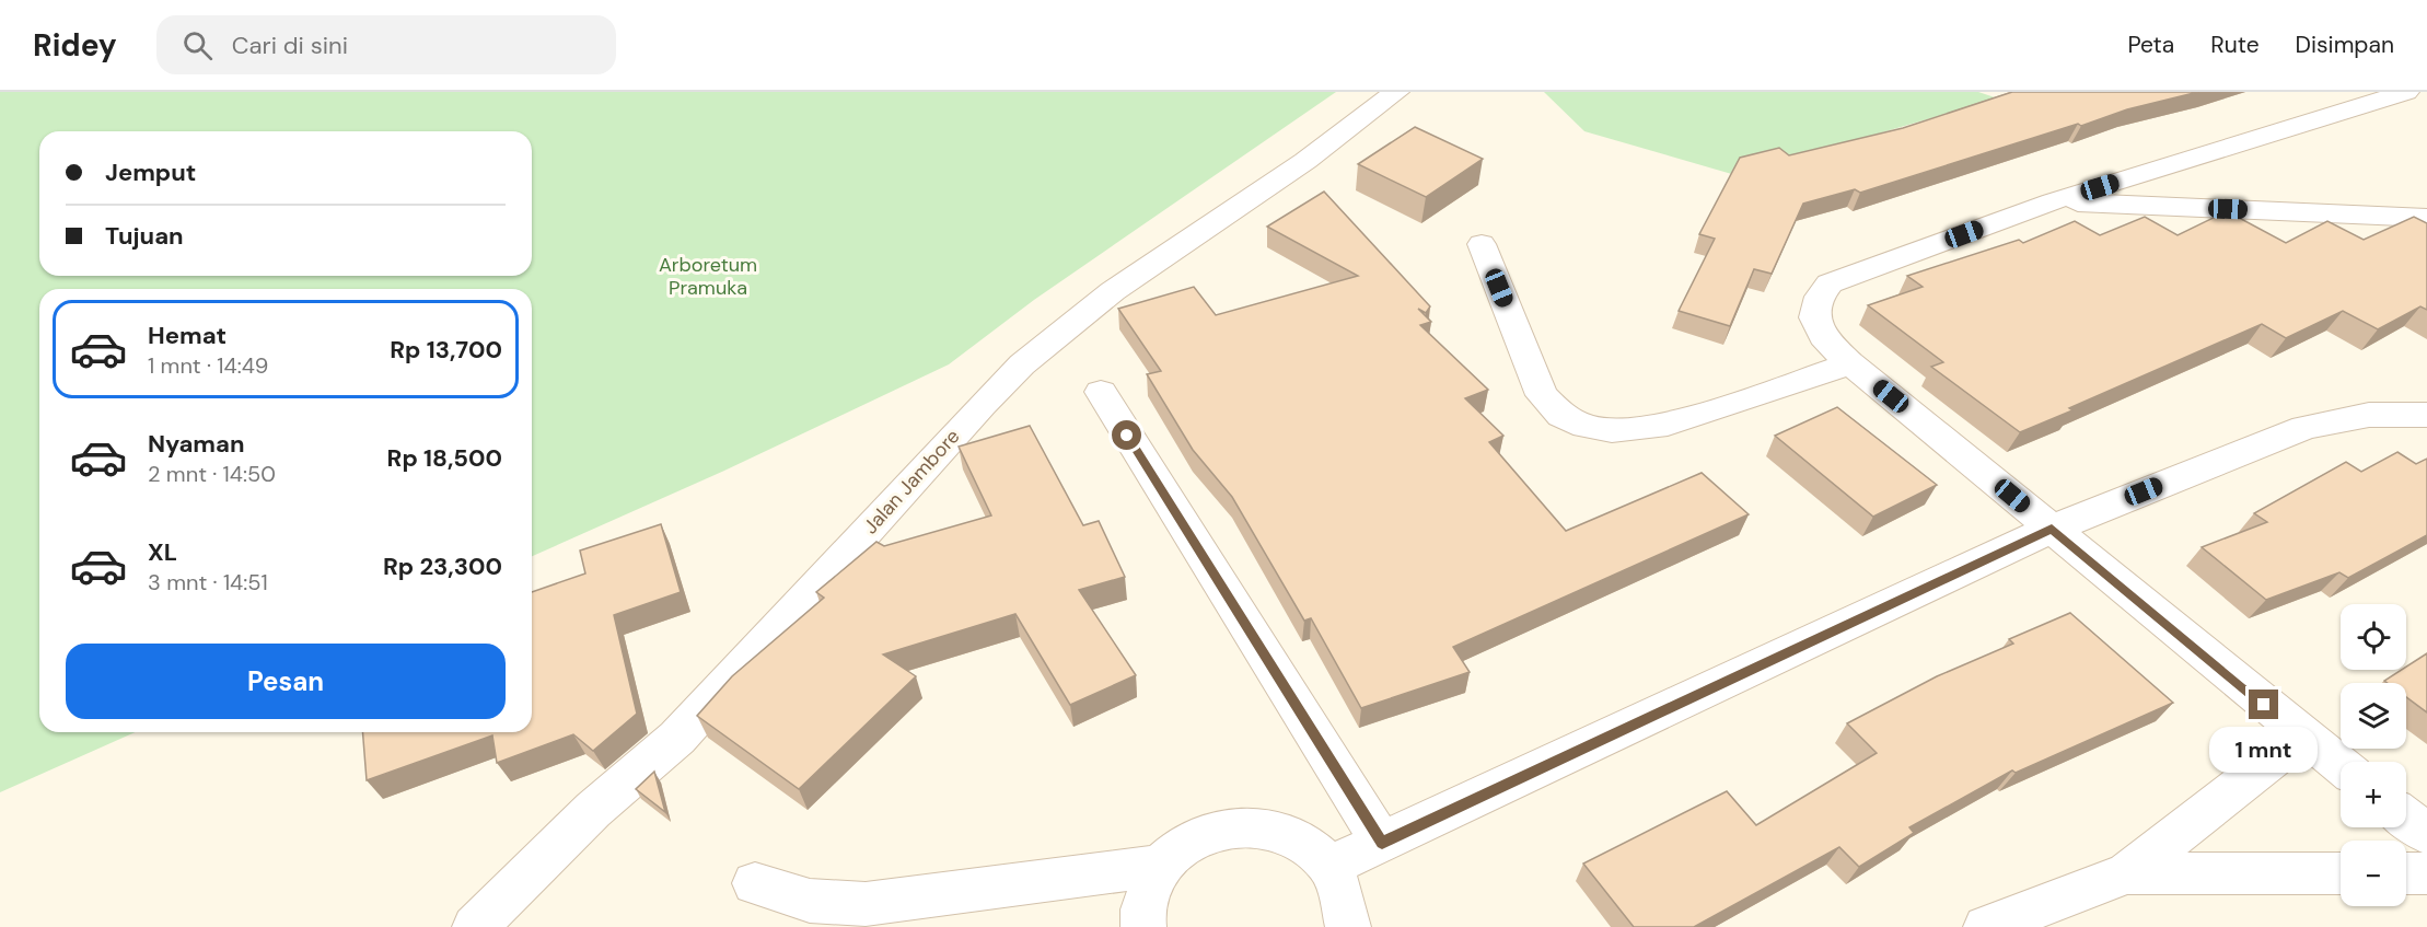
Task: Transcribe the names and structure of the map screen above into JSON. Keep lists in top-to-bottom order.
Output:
{
  "streets": {
    "street": ["Jalan Jambore"]
  },
  "parks": ["Arboretum Pramuka"],
  "page": {
    "header": "Ridey",
    "search": "Cari di sini",
    "nav": ["Peta", "Rute", "Disimpan"],
    "banner": ["Jemput", "Tujuan"],
    "list": [
      {
        "name": "Hemat",
        "note": "1 mnt · 14:49",
        "value": "Rp 13,700"
      },
      {
        "name": "Nyaman",
        "note": "2 mnt · 14:50",
        "value": "Rp 18,500"
      },
      {
        "name": "XL",
        "note": "3 mnt · 14:51",
        "value": "Rp 23,300"
      }
    ],
    "map_buttons": ["+", "−"],
    "buttons": "Pesan",
    "bubble": "1 mnt"
  }
}
